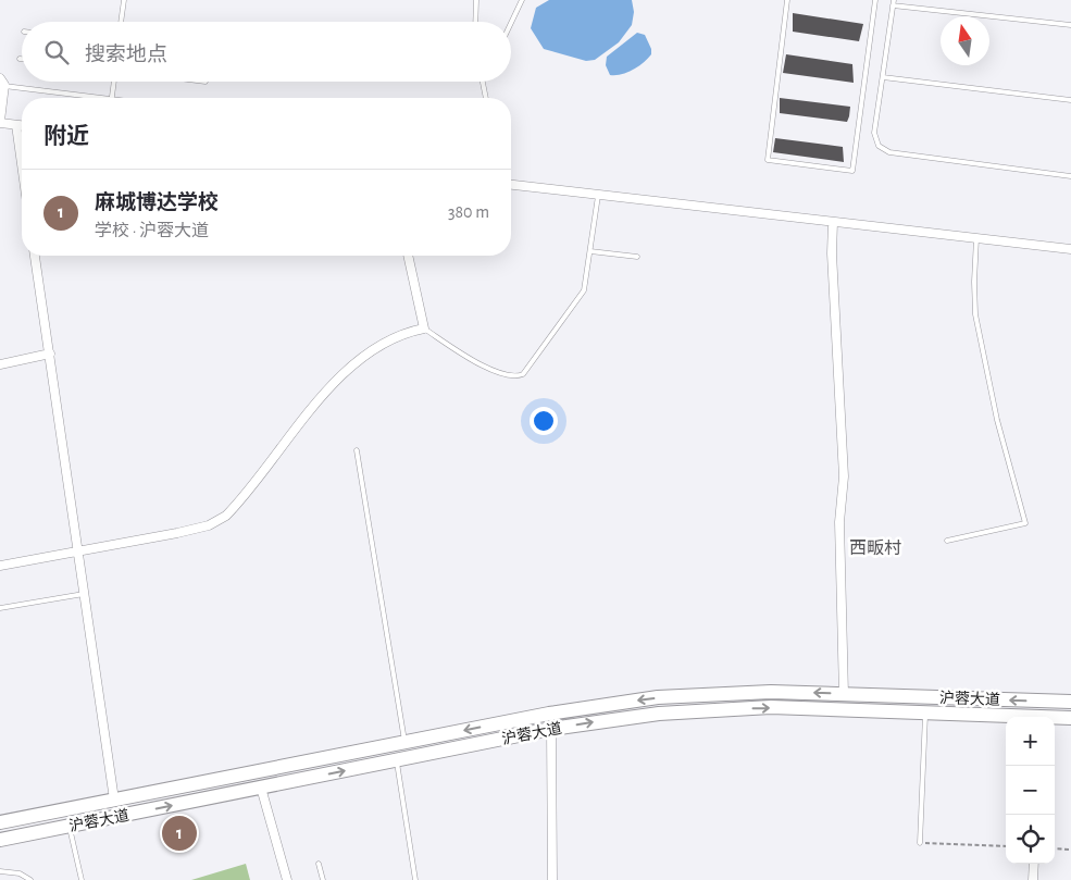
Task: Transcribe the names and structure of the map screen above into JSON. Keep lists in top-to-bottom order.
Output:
{
  "streets": {
    "main road": ["沪蓉大道"]
  },
  "districts": ["西畈村"],
  "north": "top",
  "page": {
    "search": "搜索地点",
    "heading": "附近",
    "list": [
      {
        "mark": "1",
        "name": "麻城博达学校",
        "note": "学校 · 沪蓉大道",
        "value": "380 m"
      }
    ],
    "map_buttons": ["+", "−"],
    "pins": "1"
  }
}
